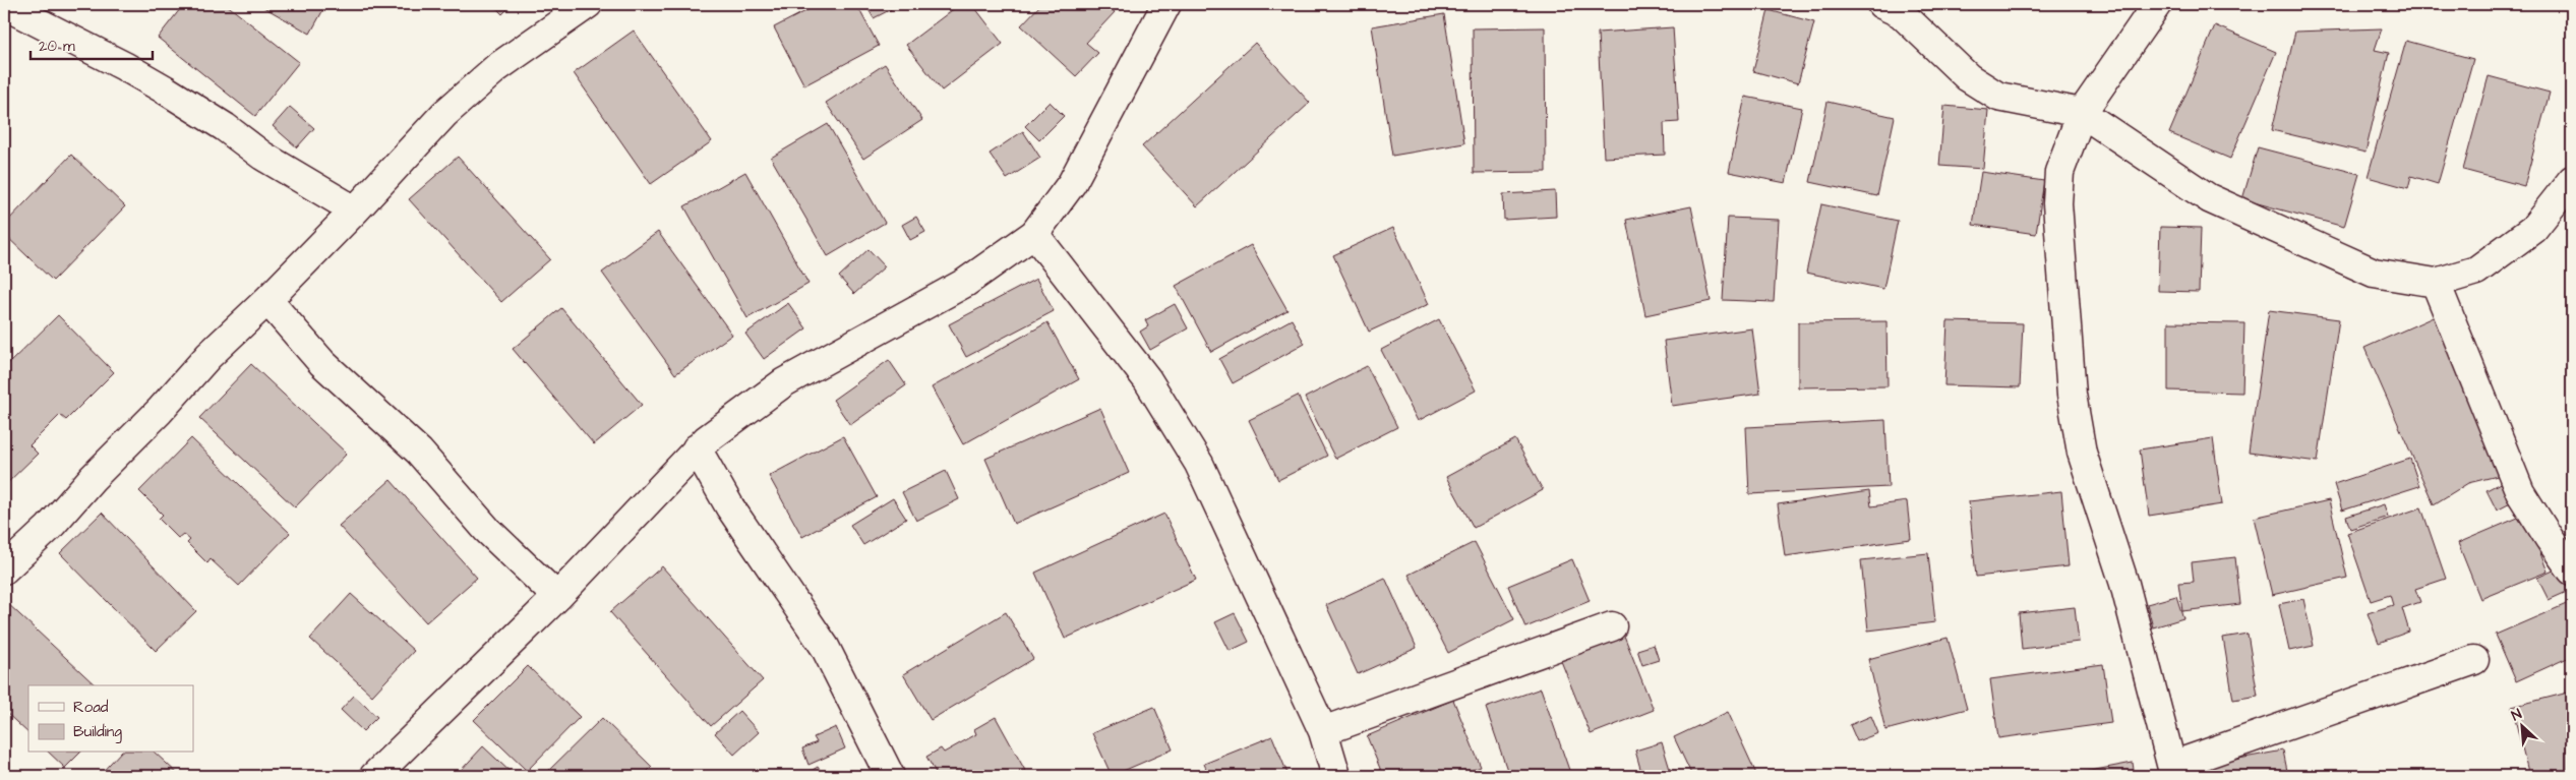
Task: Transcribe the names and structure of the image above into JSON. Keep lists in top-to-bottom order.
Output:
{
  "legend": ["Road", "Building"],
  "scale_bar": "20 m",
  "north": "top left"
}
